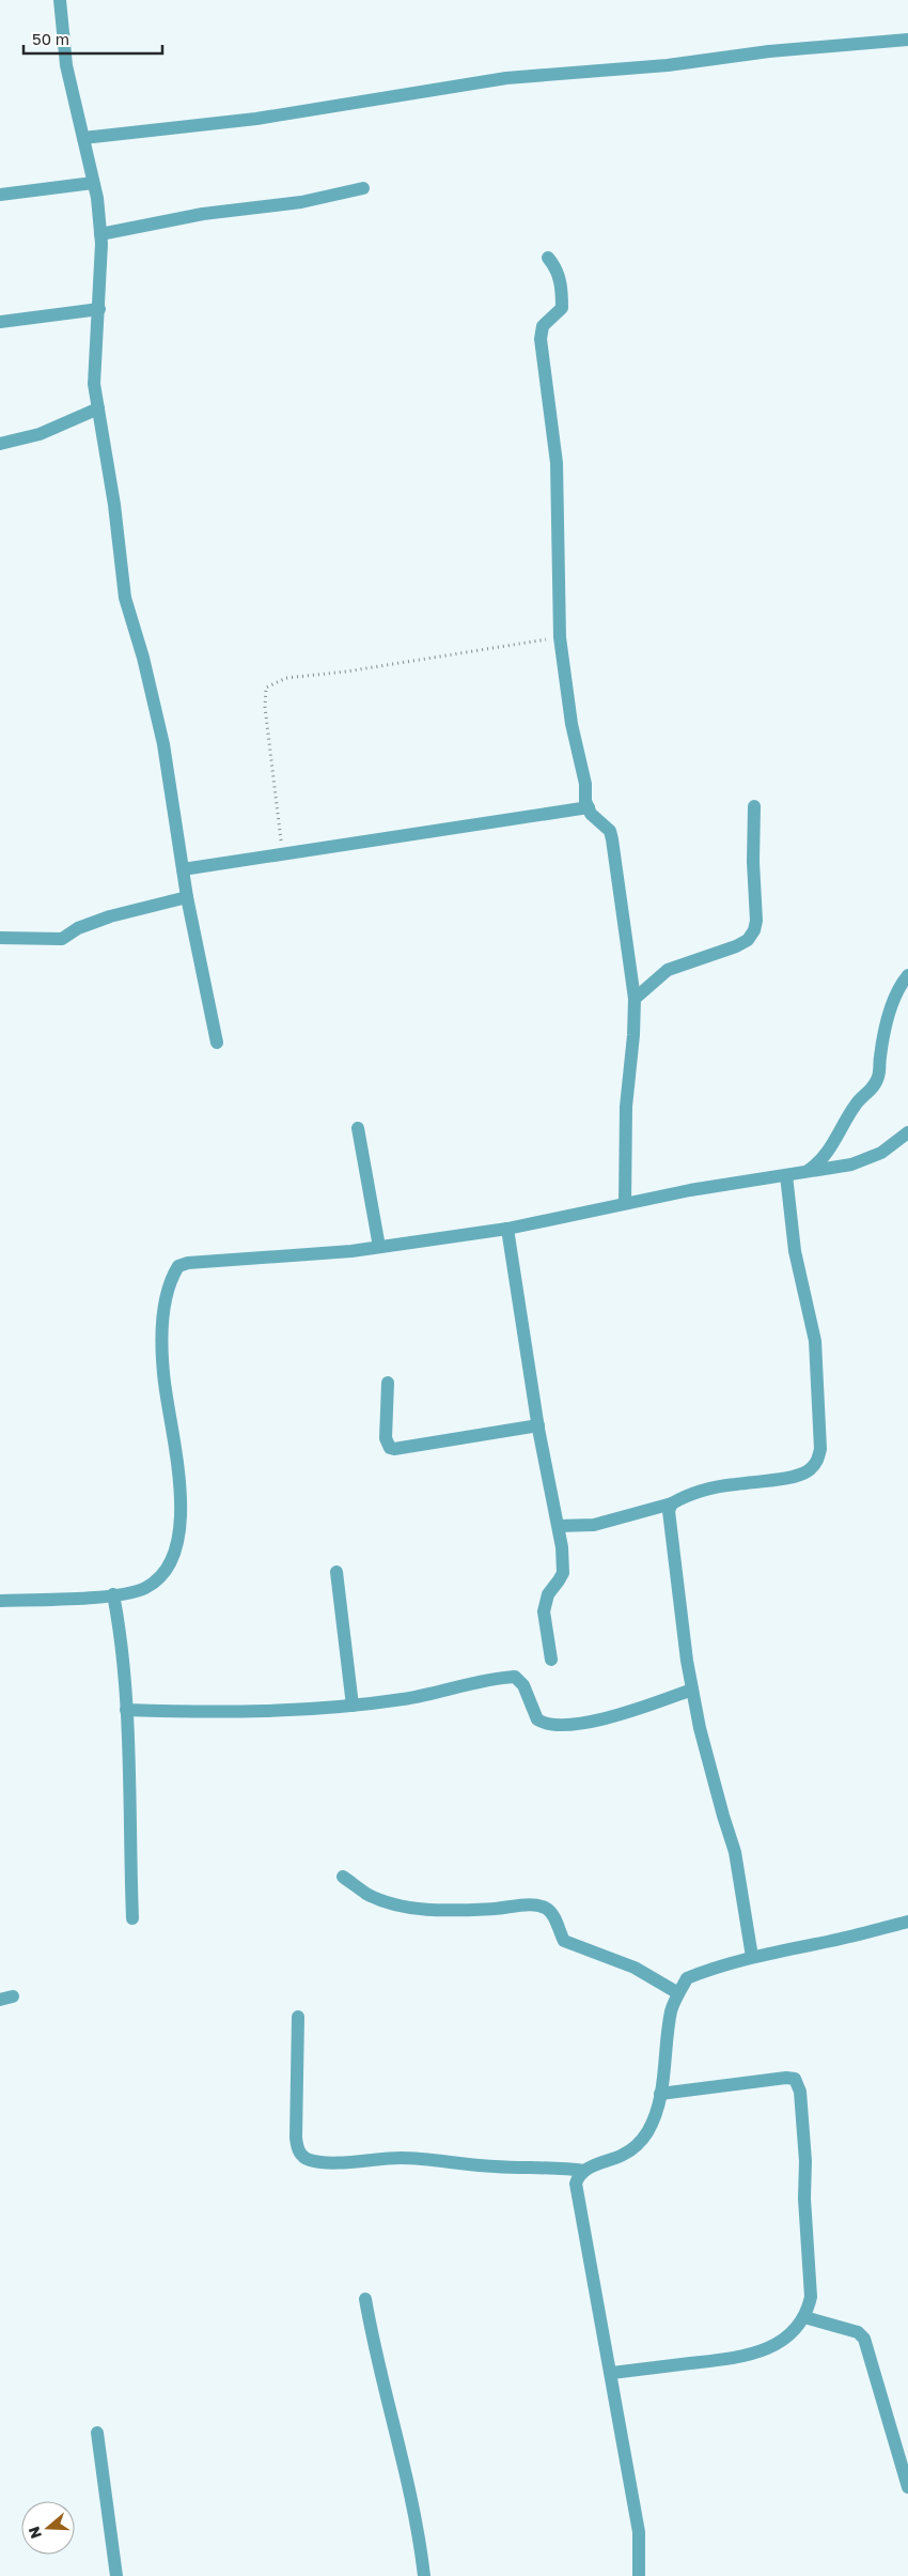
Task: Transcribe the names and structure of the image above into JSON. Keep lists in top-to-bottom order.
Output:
{
  "scale_bar": "50 m",
  "north": "left"
}
